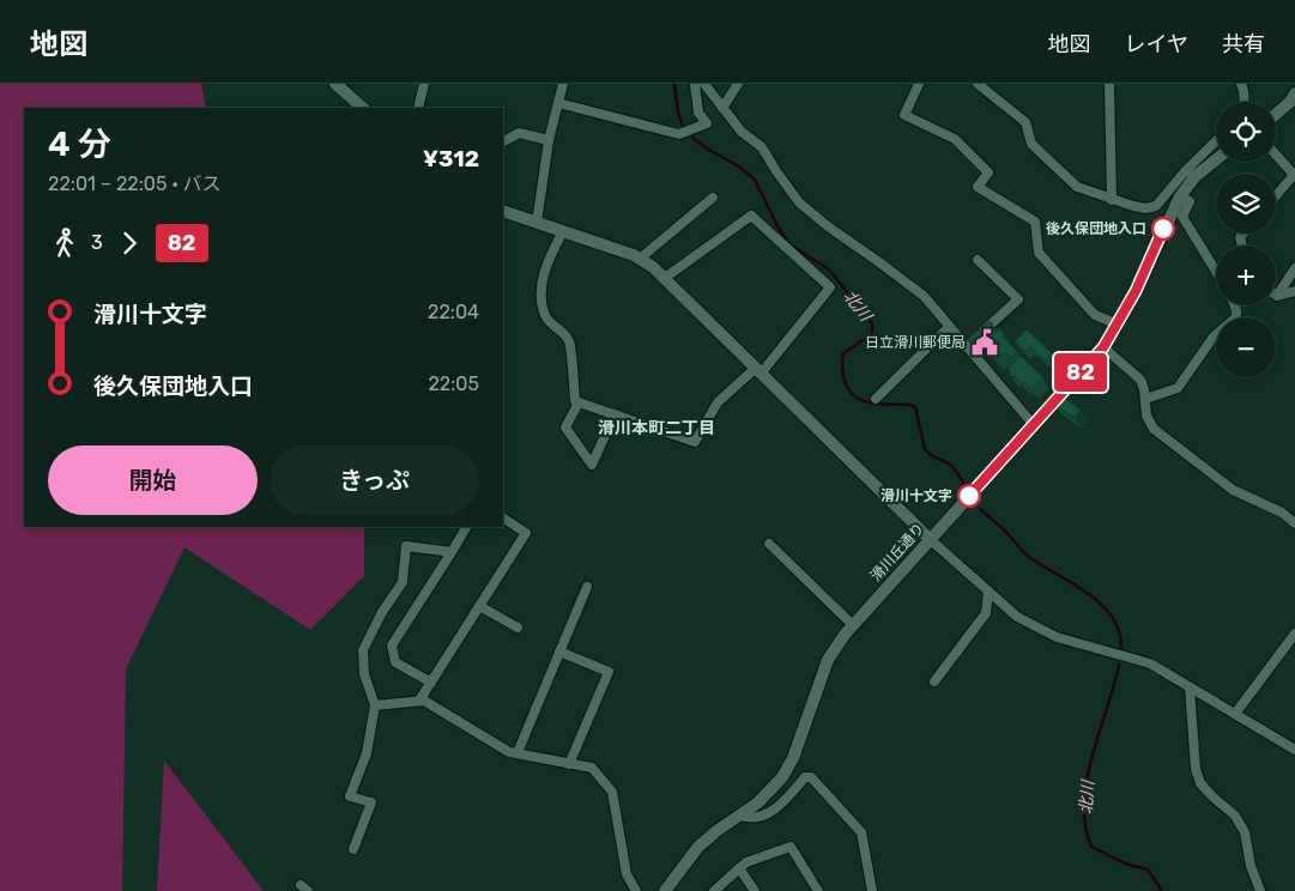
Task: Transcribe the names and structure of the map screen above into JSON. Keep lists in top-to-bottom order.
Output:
{
  "streets": {
    "street": ["滑川丘通り"]
  },
  "districts": ["滑川本町二丁目"],
  "water": ["北川"],
  "places": {
    "other": ["後久保団地入口", "滑川十文字"],
    "public building": ["日立滑川郵便局"]
  },
  "lines": ["bus line 82"],
  "page": {
    "header": "地図",
    "nav": ["地図", "レイヤ", "共有"],
    "on_map": "82",
    "map_buttons": ["+", "−"],
    "heading": ["4 分", "22:01 – 22:05 · バス", "¥312"],
    "legs": ["3", "82"],
    "list": [
      {
        "name": "滑川十文字",
        "value": "22:04"
      },
      {
        "name": "後久保団地入口",
        "value": "22:05"
      }
    ],
    "buttons": ["開始", "きっぷ"]
  }
}
